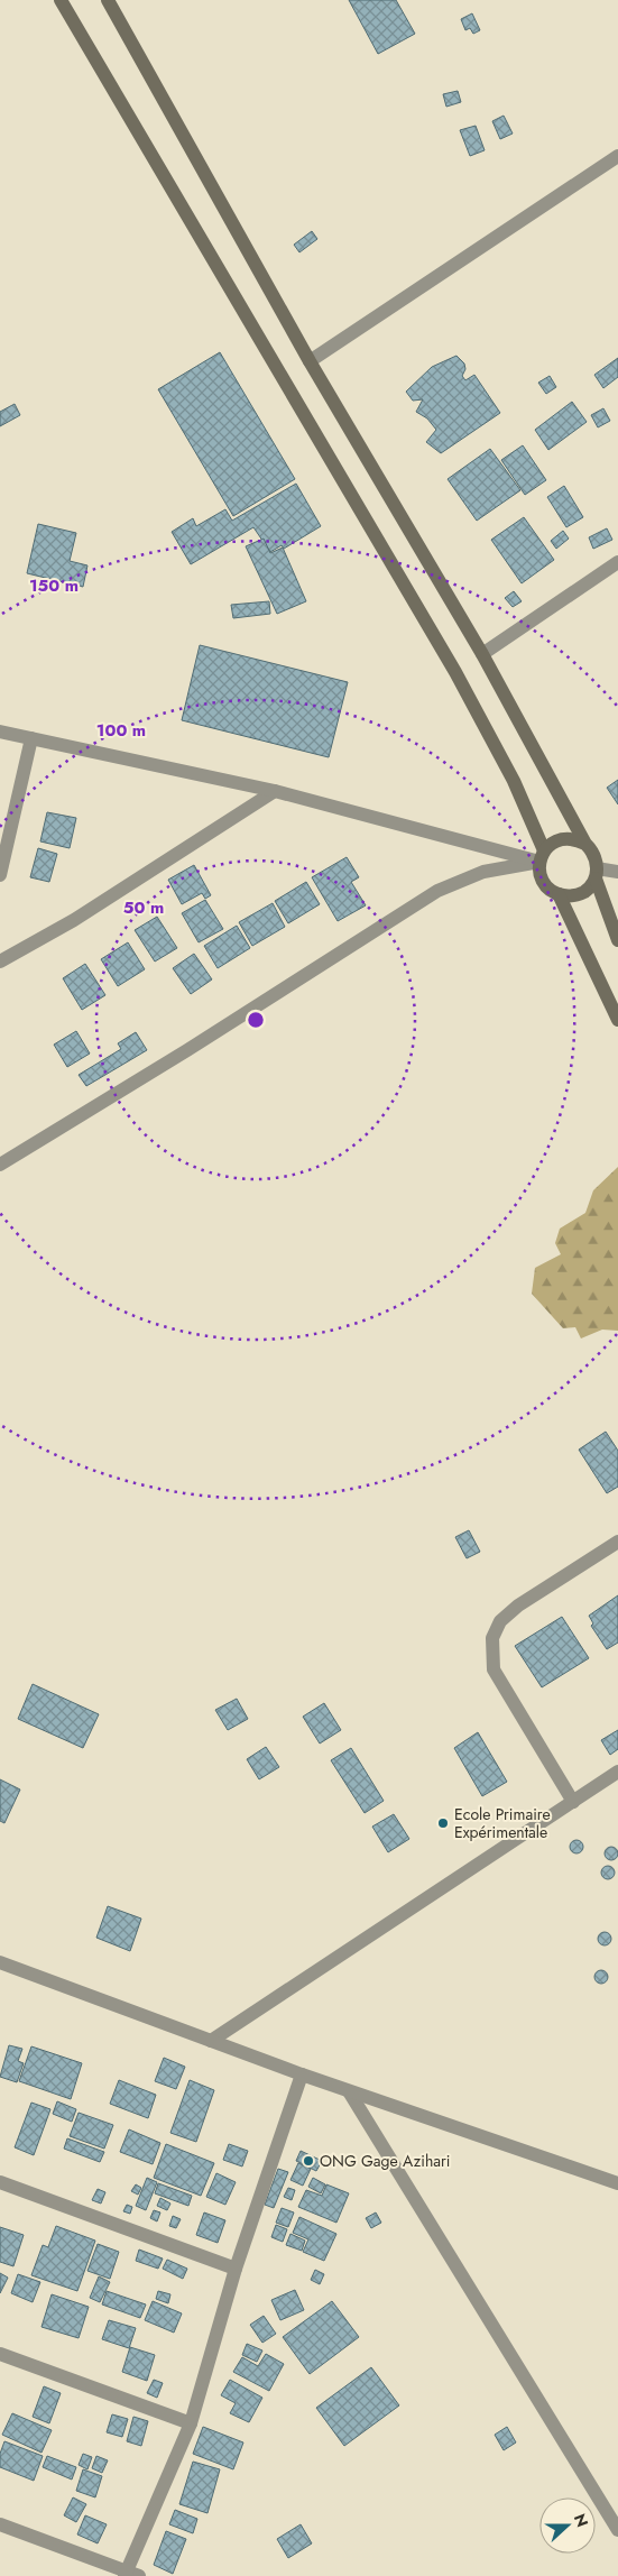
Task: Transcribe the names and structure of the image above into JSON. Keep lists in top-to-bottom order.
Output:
{
  "places": ["Ecole Primaire Expérimentale", "ONG Gage Azihari"],
  "north": "right",
  "rings": ["150 m", "100 m", "50 m"]
}
